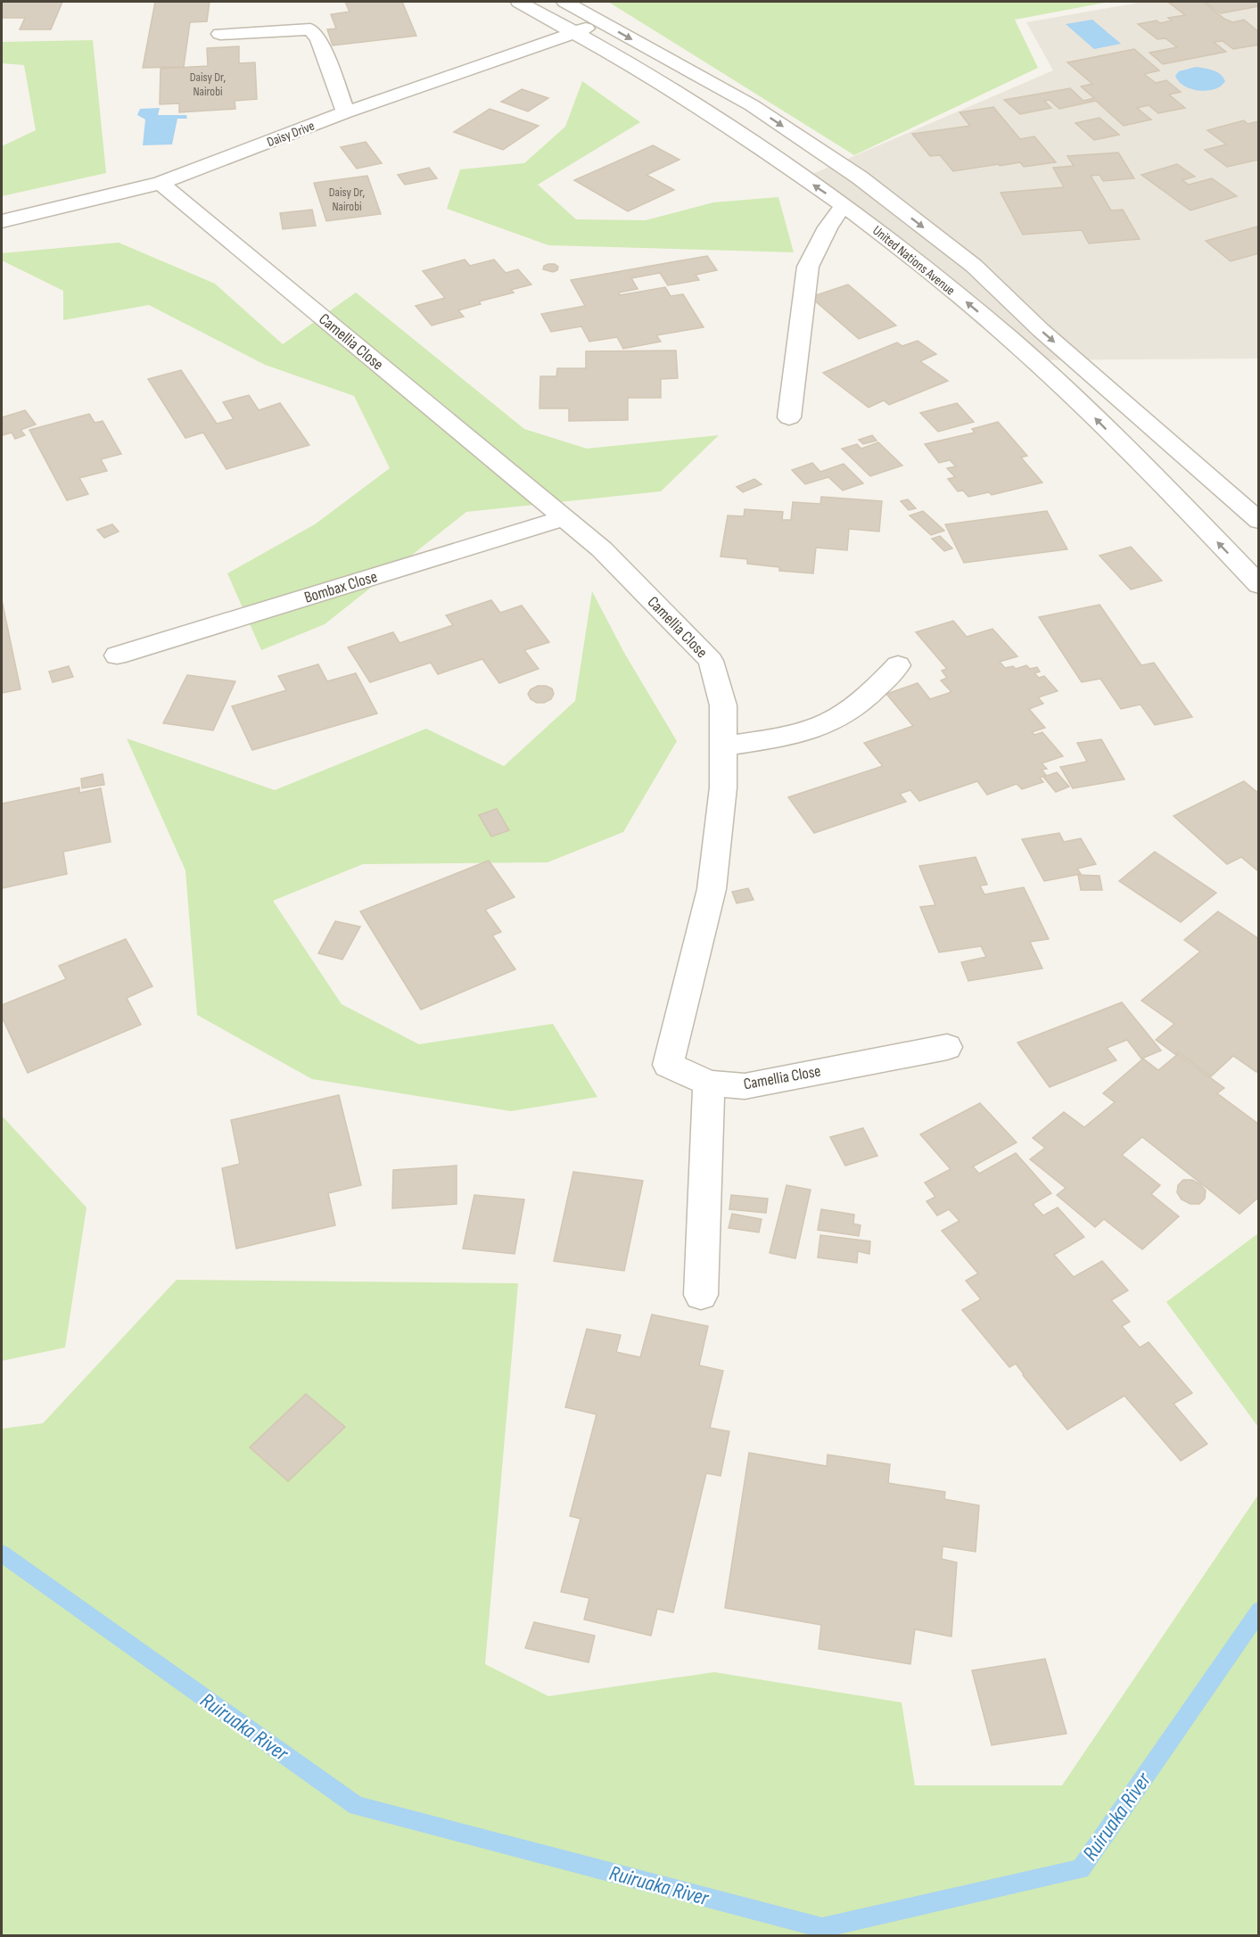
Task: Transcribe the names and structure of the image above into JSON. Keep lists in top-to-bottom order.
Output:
{
  "streets": {
    "street": [
      "Daisy Drive",
      "United Nations Avenue",
      "Camellia Close",
      "Bombax Close"
    ]
  },
  "crossings": [
    ["Daisy Drive", "United Nations Avenue"],
    ["Daisy Drive", "Camellia Close"],
    ["Camellia Close", "Bombax Close"]
  ],
  "water": ["Ruiruaka River"],
  "house_numbers": ["Daisy Dr, Nairobi", "Daisy Dr, Nairobi"]
}
